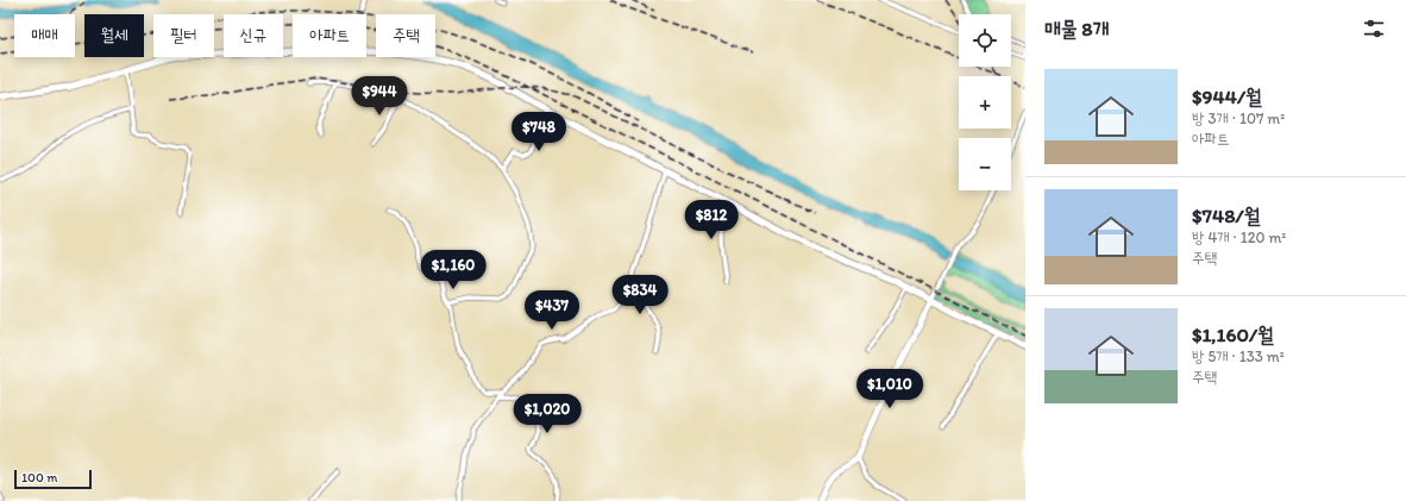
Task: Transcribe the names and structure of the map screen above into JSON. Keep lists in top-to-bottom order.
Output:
{
  "scale_bar": "100 m",
  "page": {
    "heading": "매물 8개",
    "map_buttons": ["+", "−"],
    "chip": [
      "매매",
      "월세",
      "필터",
      "신규",
      "아파트",
      "주택"
    ],
    "list": [
      {
        "name": "$944/월",
        "note": "방 3개 · 107 m² · 아파트"
      },
      {
        "name": "$748/월",
        "note": "방 4개 · 120 m² · 주택"
      },
      {
        "name": "$1,160/월",
        "note": "방 5개 · 133 m² · 주택"
      }
    ],
    "price": [
      "$944",
      "$748",
      "$812",
      "$1,160",
      "$834",
      "$437",
      "$1,010",
      "$1,020"
    ],
    "scale": "100 m"
  }
}
